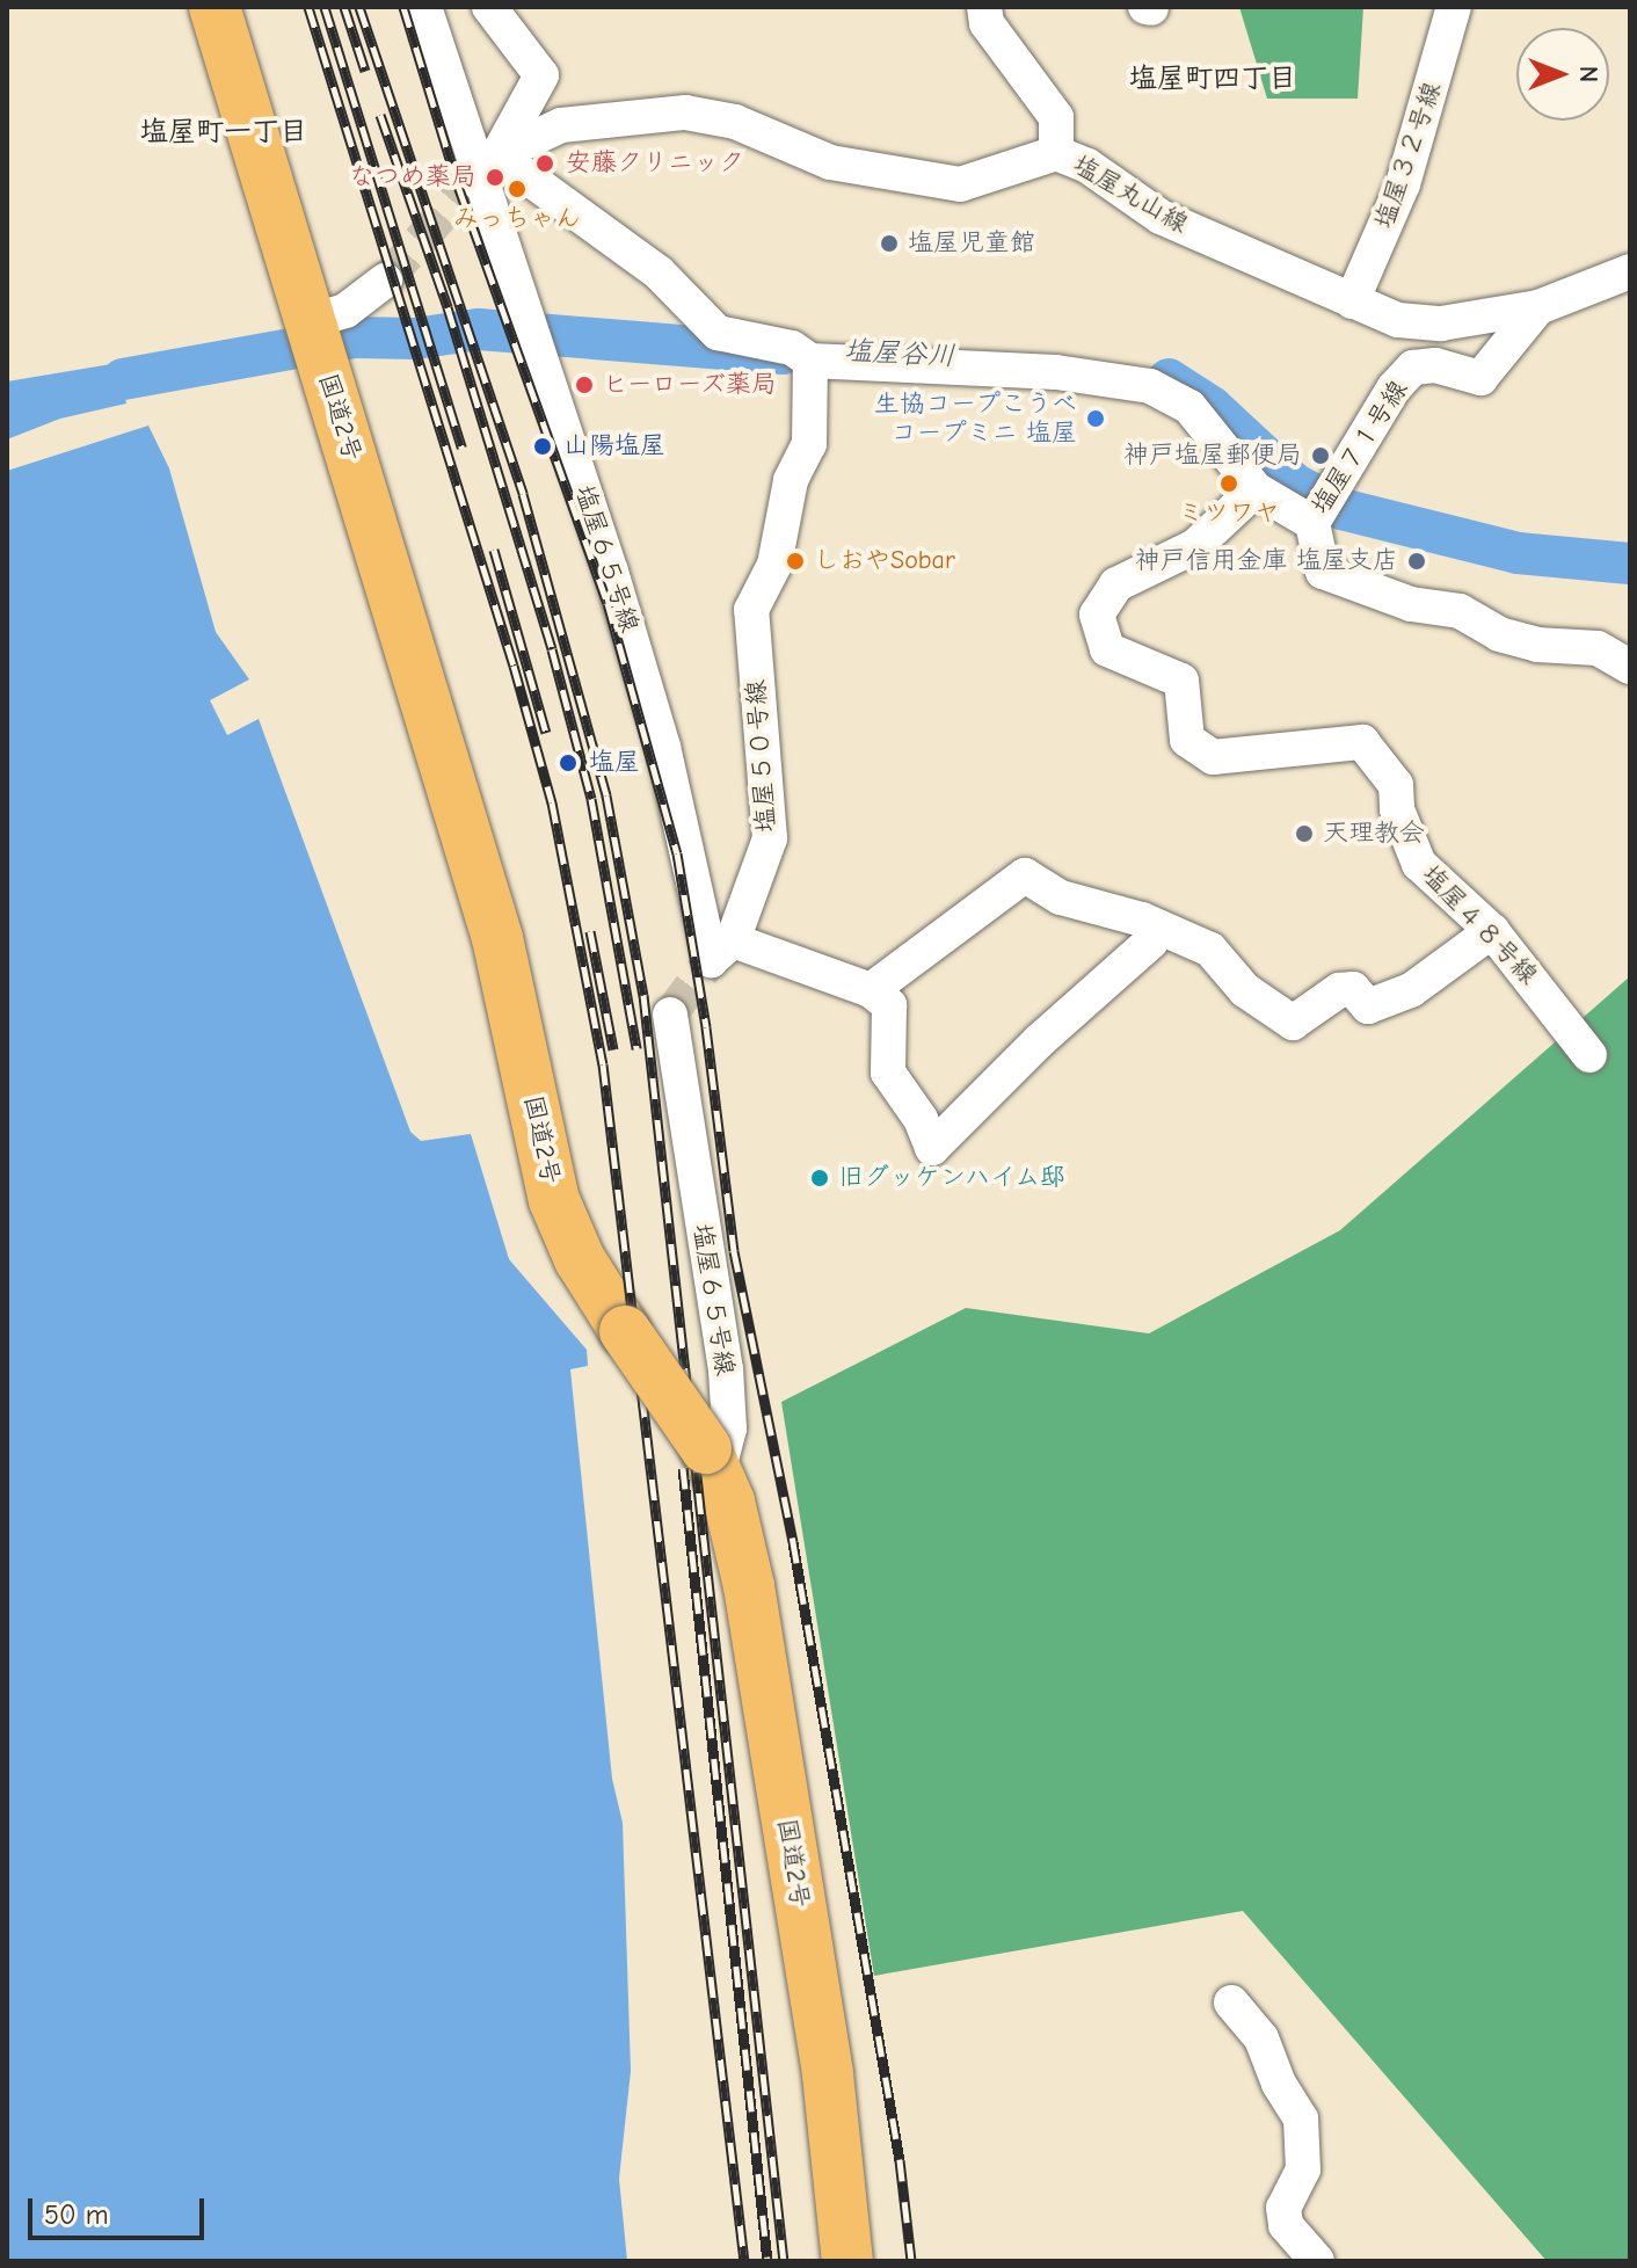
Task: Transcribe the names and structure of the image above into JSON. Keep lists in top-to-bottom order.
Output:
{
  "streets": {
    "highway": ["国道2号"],
    "street": [
      "塩屋３２号線",
      "塩屋丸山線",
      "塩屋７１号線",
      "塩屋６５号線",
      "塩屋５０号線",
      "塩屋４８号線"
    ]
  },
  "crossings": [
    ["塩屋３２号線", "塩屋丸山線"],
    ["塩屋丸山線", "塩屋７１号線"],
    ["塩屋丸山線", "塩屋６５号線"],
    ["国道2号", "塩屋６５号線"],
    ["塩屋６５号線", "塩屋５０号線"]
  ],
  "districts": ["塩屋町四丁目", "塩屋町一丁目"],
  "water": ["塩屋谷川"],
  "places": [
    "安藤クリニック",
    "なつめ薬局",
    "みっちゃん",
    "塩屋児童館",
    "ヒーローズ薬局",
    "生協コープこうべ コープミニ 塩屋",
    "山陽塩屋",
    "神戸塩屋郵便局",
    "ミツワヤ",
    "しおやSobar",
    "神戸信用金庫 塩屋支店",
    "塩屋",
    "天理教会",
    "旧グッケンハイム邸"
  ],
  "scale_bar": "50 m",
  "north": "right"
}
